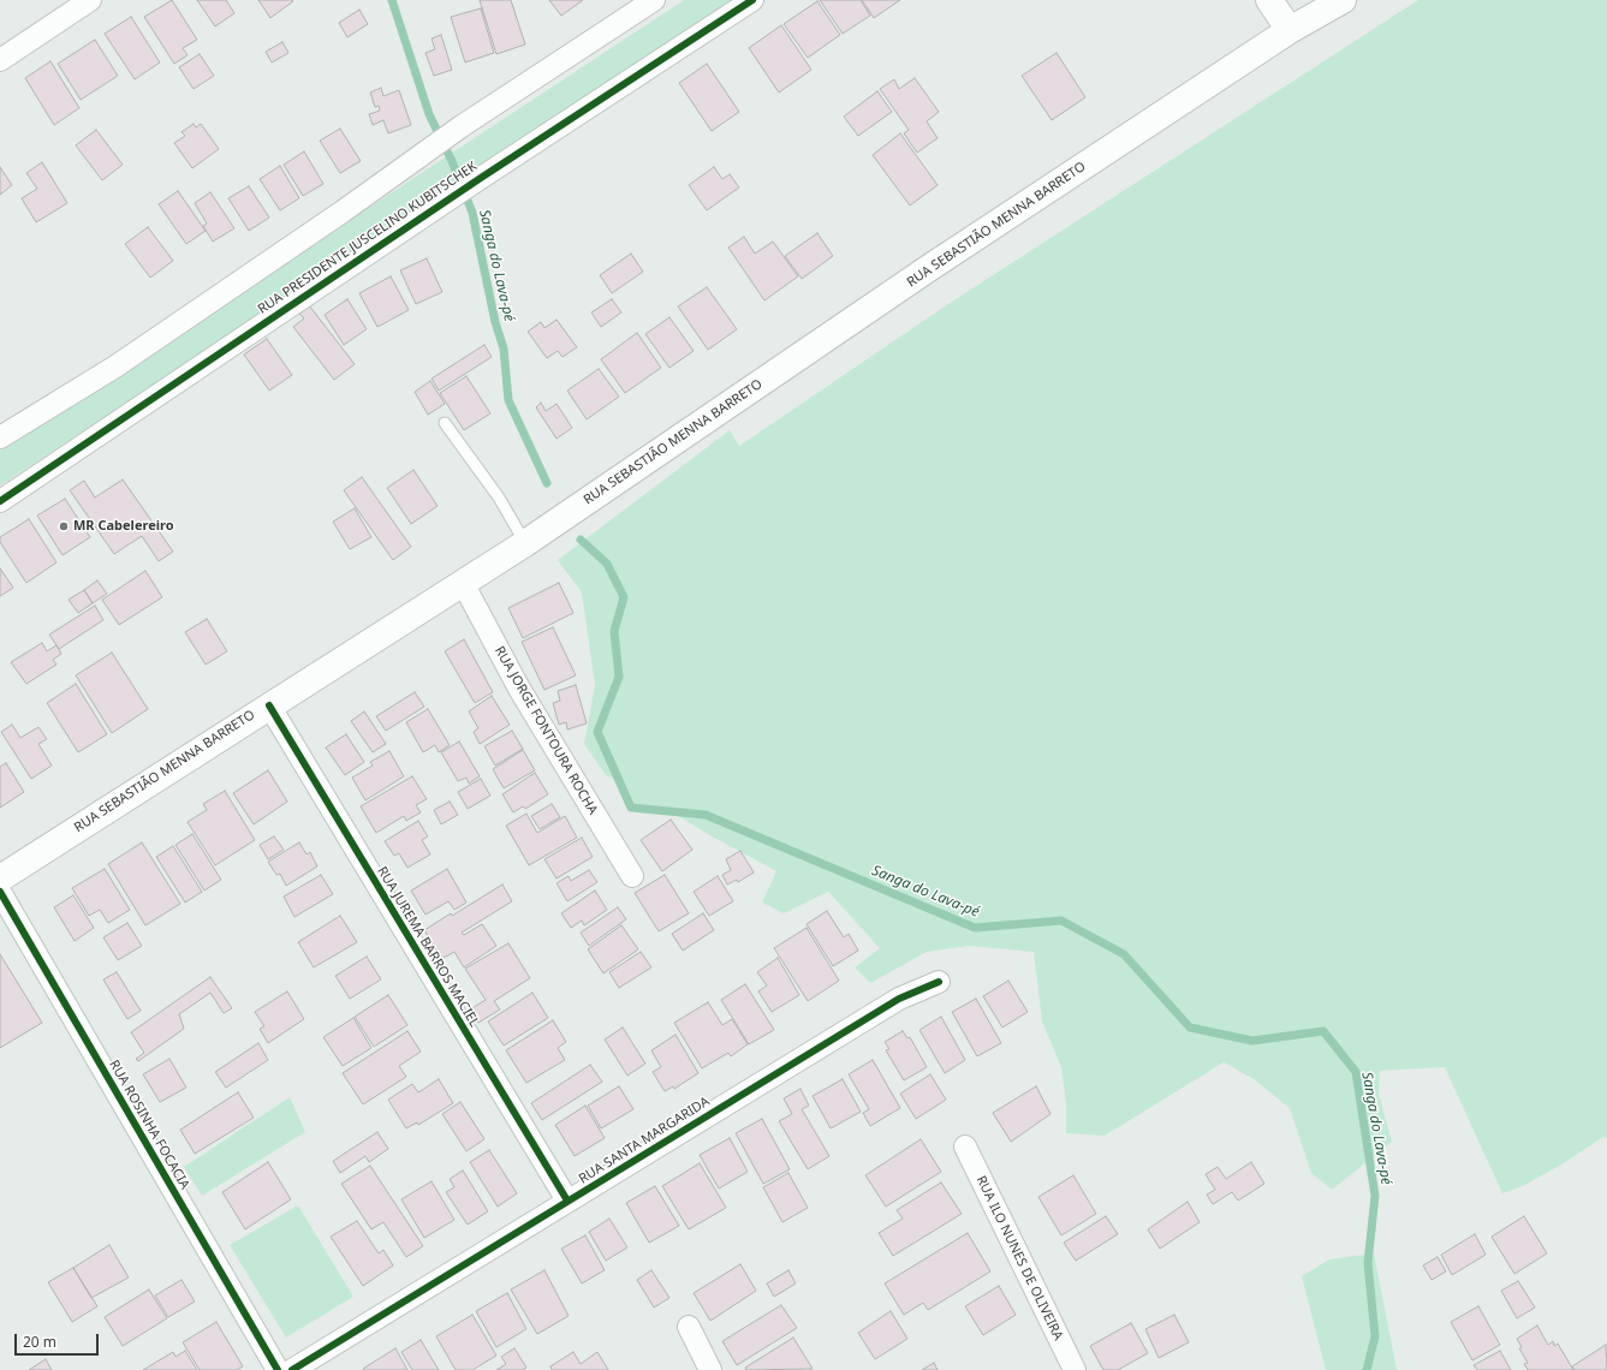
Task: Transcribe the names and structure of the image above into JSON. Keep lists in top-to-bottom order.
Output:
{
  "streets": {
    "main road": ["RUA SEBASTIÃO MENNA BARRETO"],
    "street": [
      "RUA PRESIDENTE JUSCELINO KUBITSCHEK",
      "RUA JORGE FONTOURA ROCHA",
      "RUA JUREMA BARROS MACIEL",
      "RUA ROSINHA FOCACIA",
      "RUA SANTA MARGARIDA",
      "RUA ILO NUNES DE OLIVEIRA"
    ]
  },
  "crossings": [
    ["RUA SEBASTIÃO MENNA BARRETO", "RUA JORGE FONTOURA ROCHA"],
    ["RUA SEBASTIÃO MENNA BARRETO", "RUA JUREMA BARROS MACIEL"],
    ["RUA JUREMA BARROS MACIEL", "RUA SANTA MARGARIDA"]
  ],
  "water": ["Sanga do Lava-pé"],
  "places": ["MR Cabelereiro"],
  "scale_bar": "20 m"
}
